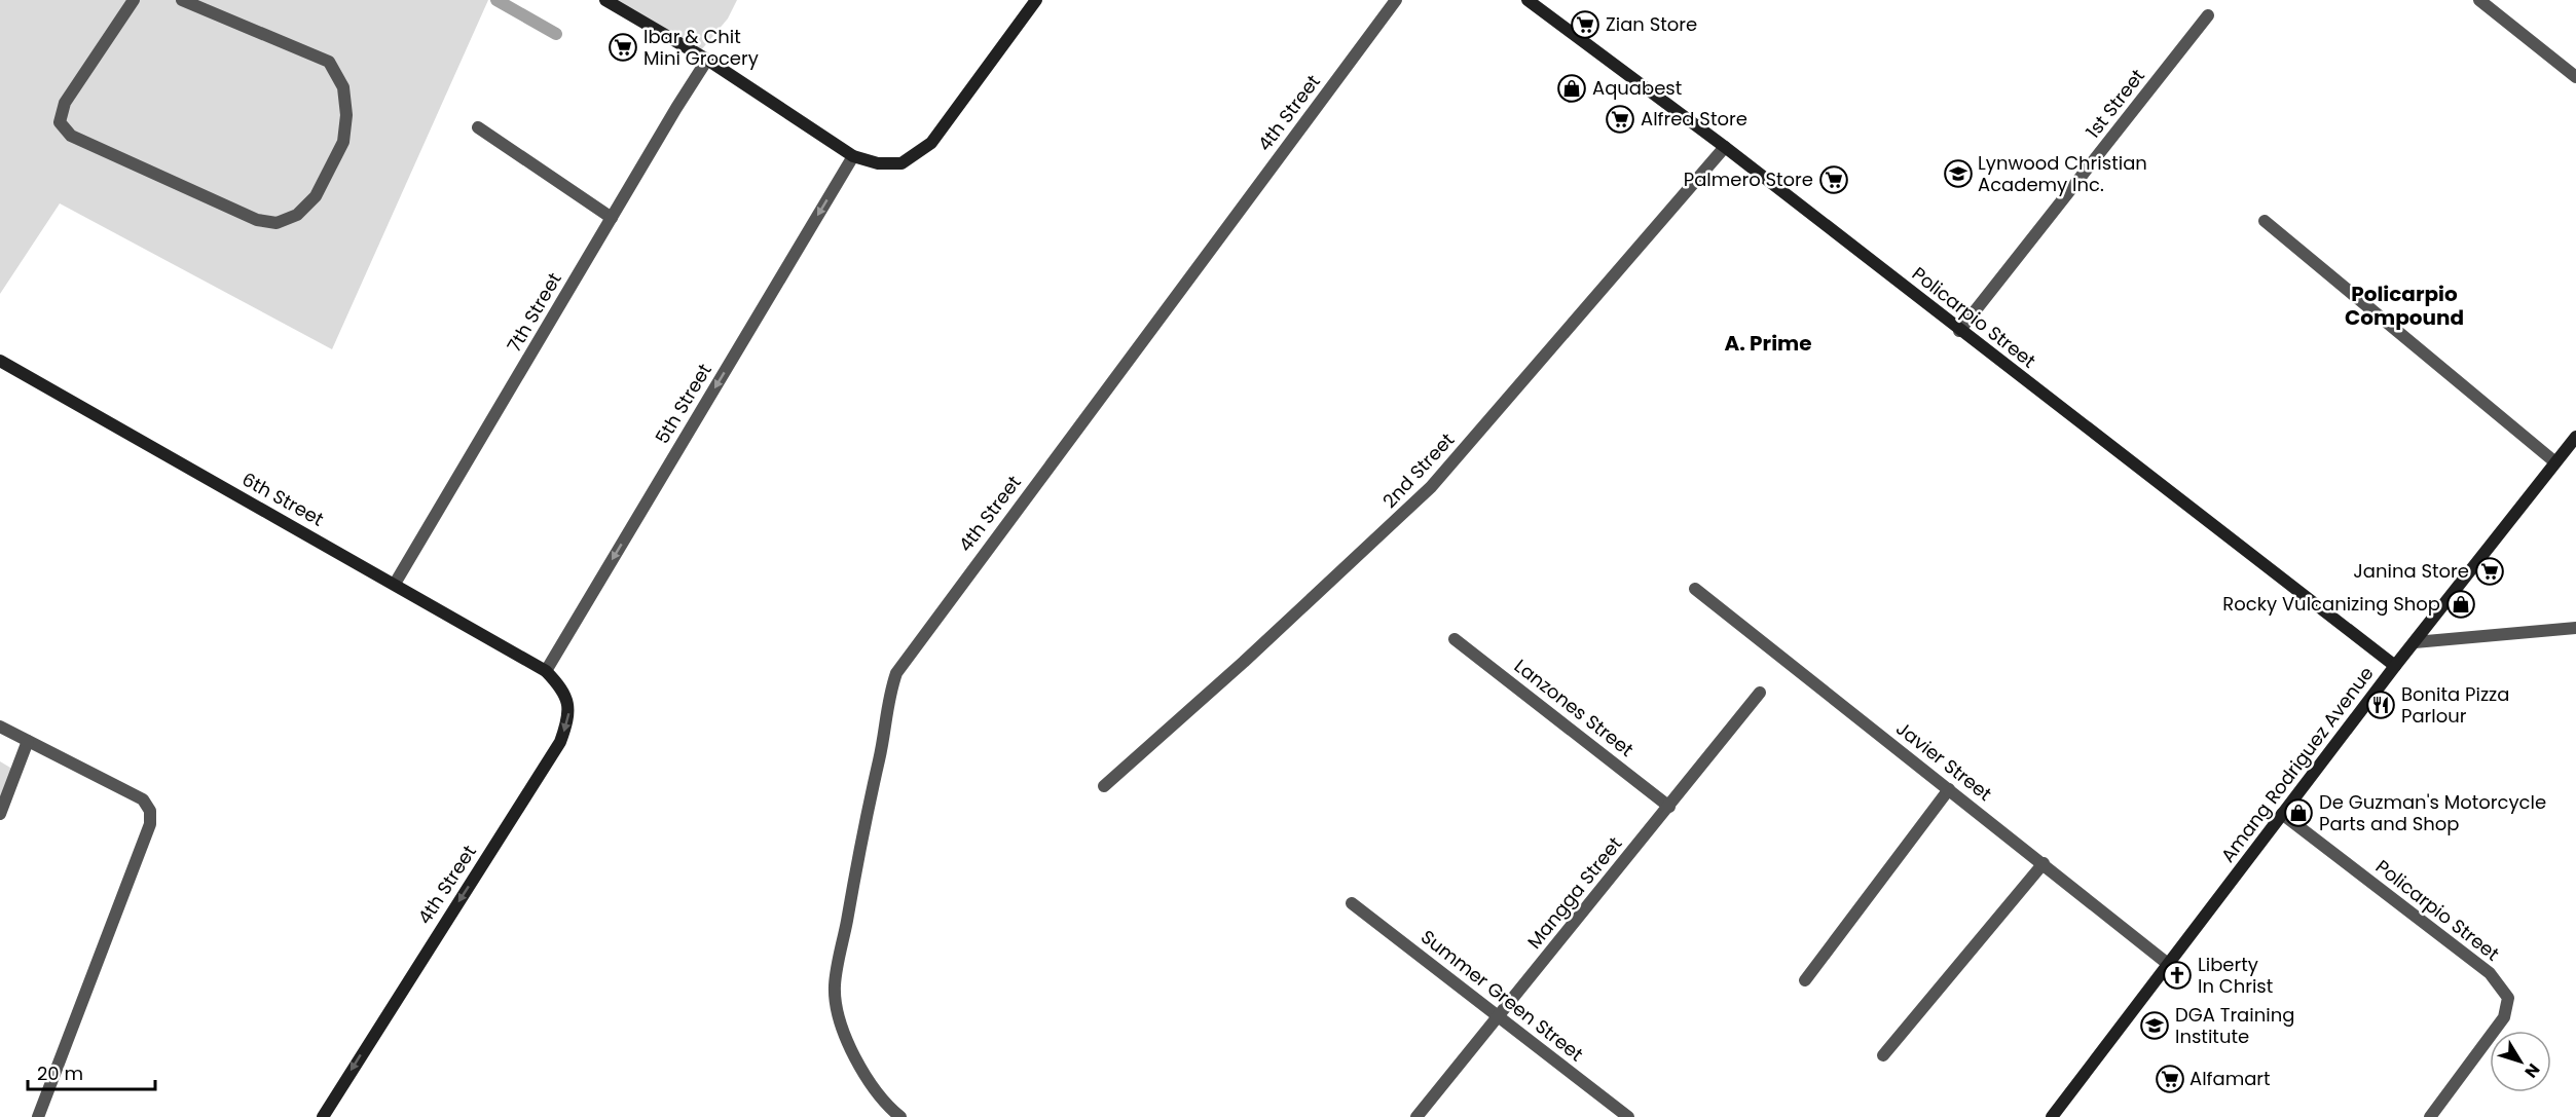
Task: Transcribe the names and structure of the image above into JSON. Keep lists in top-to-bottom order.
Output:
{
  "streets": {
    "street": [
      "1st Street",
      "4th Street",
      "7th Street",
      "Policarpio Street",
      "5th Street",
      "2nd Street",
      "6th Street",
      "Lanzones Street",
      "Javier Street",
      "Amang Rodriguez Avenue",
      "Mangga Street",
      "Summer Green Street"
    ]
  },
  "crossings": [
    ["1st Street", "Policarpio Street"],
    ["4th Street", "5th Street"],
    ["4th Street", "6th Street"],
    ["7th Street", "6th Street"],
    ["Policarpio Street", "2nd Street"],
    ["Policarpio Street", "Amang Rodriguez Avenue"],
    ["5th Street", "6th Street"],
    ["Lanzones Street", "Mangga Street"],
    ["Javier Street", "Amang Rodriguez Avenue"],
    ["Mangga Street", "Summer Green Street"]
  ],
  "one_way": ["5th Street"],
  "districts": ["Policarpio Compound", "A. Prime"],
  "places": {
    "supermarket": [
      "Zian Store",
      "Ibar & Chit Mini Grocery",
      "Alfred Store",
      "Palmero Store",
      "Janina Store",
      "Alfamart"
    ],
    "shop": ["Aquabest", "Rocky Vulcanizing Shop", "De Guzman's Motorcycle Parts and Shop"],
    "school or university": ["Lynwood Christian Academy Inc.", "DGA Training Institute"],
    "restaurant": ["Bonita Pizza Parlour"],
    "church": ["Liberty In Christ"]
  },
  "scale_bar": "20 m",
  "north": "bottom right"
}
